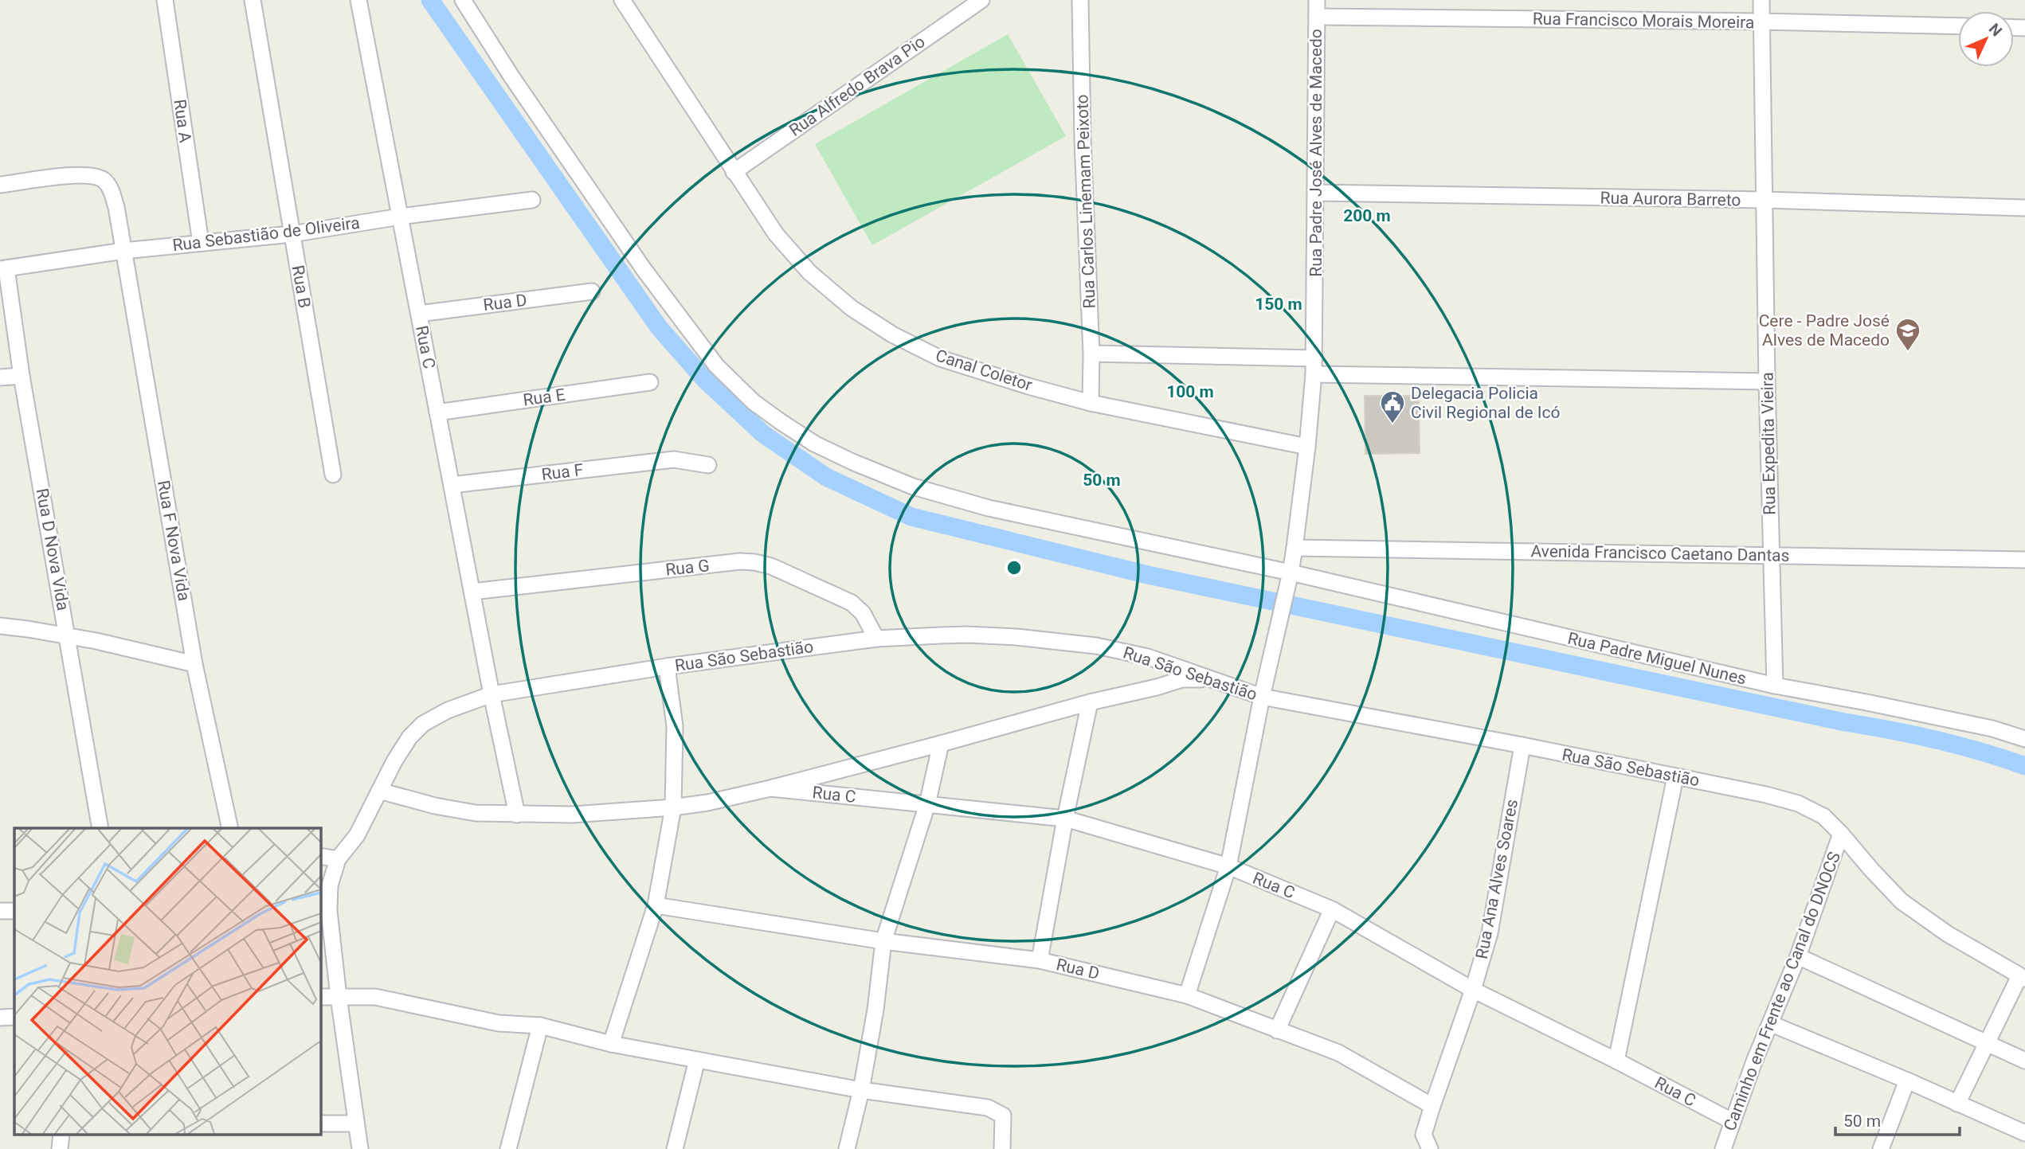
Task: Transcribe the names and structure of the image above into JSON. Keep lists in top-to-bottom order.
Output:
{
  "streets": {
    "street": [
      "Rua Francisco Morais Moreira",
      "Rua Alfredo Brava Pio",
      "Rua A",
      "Rua Padre José Alves de Macedo",
      "Rua Aurora Barreto",
      "Rua Carlos Linemam Peixoto",
      "Rua Sebastião de Oliveira",
      "Rua B",
      "Rua D",
      "Rua C",
      "Canal Coletor",
      "Rua E",
      "Rua Expedita Vieira",
      "Rua F",
      "Rua F Nova Vida",
      "Rua D Nova Vida",
      "Avenida Francisco Caetano Dantas",
      "Rua G",
      "Rua São Sebastião",
      "Rua Padre Miguel Nunes",
      "Rua Ana Alves Soares",
      "Caminho em Frente ao Canal do DNOCS"
    ]
  },
  "crossings": [
    ["Rua Francisco Morais Moreira", "Rua Padre José Alves de Macedo"],
    ["Rua Francisco Morais Moreira", "Rua Expedita Vieira"],
    ["Rua Alfredo Brava Pio", "Canal Coletor"],
    ["Rua A", "Rua Sebastião de Oliveira"],
    ["Rua Padre José Alves de Macedo", "Rua Aurora Barreto"],
    ["Rua Padre José Alves de Macedo", "Rua D"],
    ["Rua Padre José Alves de Macedo", "Rua C"],
    ["Rua Padre José Alves de Macedo", "Canal Coletor"],
    ["Rua Padre José Alves de Macedo", "Avenida Francisco Caetano Dantas"],
    ["Rua Padre José Alves de Macedo", "Rua São Sebastião"],
    ["Rua Padre José Alves de Macedo", "Rua Padre Miguel Nunes"],
    ["Rua Aurora Barreto", "Rua Expedita Vieira"],
    ["Rua Carlos Linemam Peixoto", "Canal Coletor"],
    ["Rua Sebastião de Oliveira", "Rua B"],
    ["Rua Sebastião de Oliveira", "Rua C"],
    ["Rua Sebastião de Oliveira", "Rua F Nova Vida"],
    ["Rua Sebastião de Oliveira", "Rua D Nova Vida"],
    ["Rua D", "Rua C"],
    ["Rua D", "Rua Ana Alves Soares"],
    ["Rua C", "Rua E"],
    ["Rua C", "Rua F"],
    ["Rua C", "Rua G"],
    ["Rua C", "Rua São Sebastião"],
    ["Rua C", "Rua Ana Alves Soares"],
    ["Rua C", "Caminho em Frente ao Canal do DNOCS"],
    ["Rua Expedita Vieira", "Avenida Francisco Caetano Dantas"],
    ["Rua Expedita Vieira", "Rua Padre Miguel Nunes"],
    ["Rua G", "Rua São Sebastião"],
    ["Rua São Sebastião", "Rua Ana Alves Soares"],
    ["Rua São Sebastião", "Caminho em Frente ao Canal do DNOCS"]
  ],
  "places": {
    "school or university": ["Cere - Padre José Alves de Macedo"],
    "public building": ["Delegacia Policia Civil Regional de Icó"]
  },
  "scale_bar": "50 m",
  "north": "top right",
  "rings": [
    "200 m",
    "150 m",
    "100 m",
    "50 m"
  ]
}
